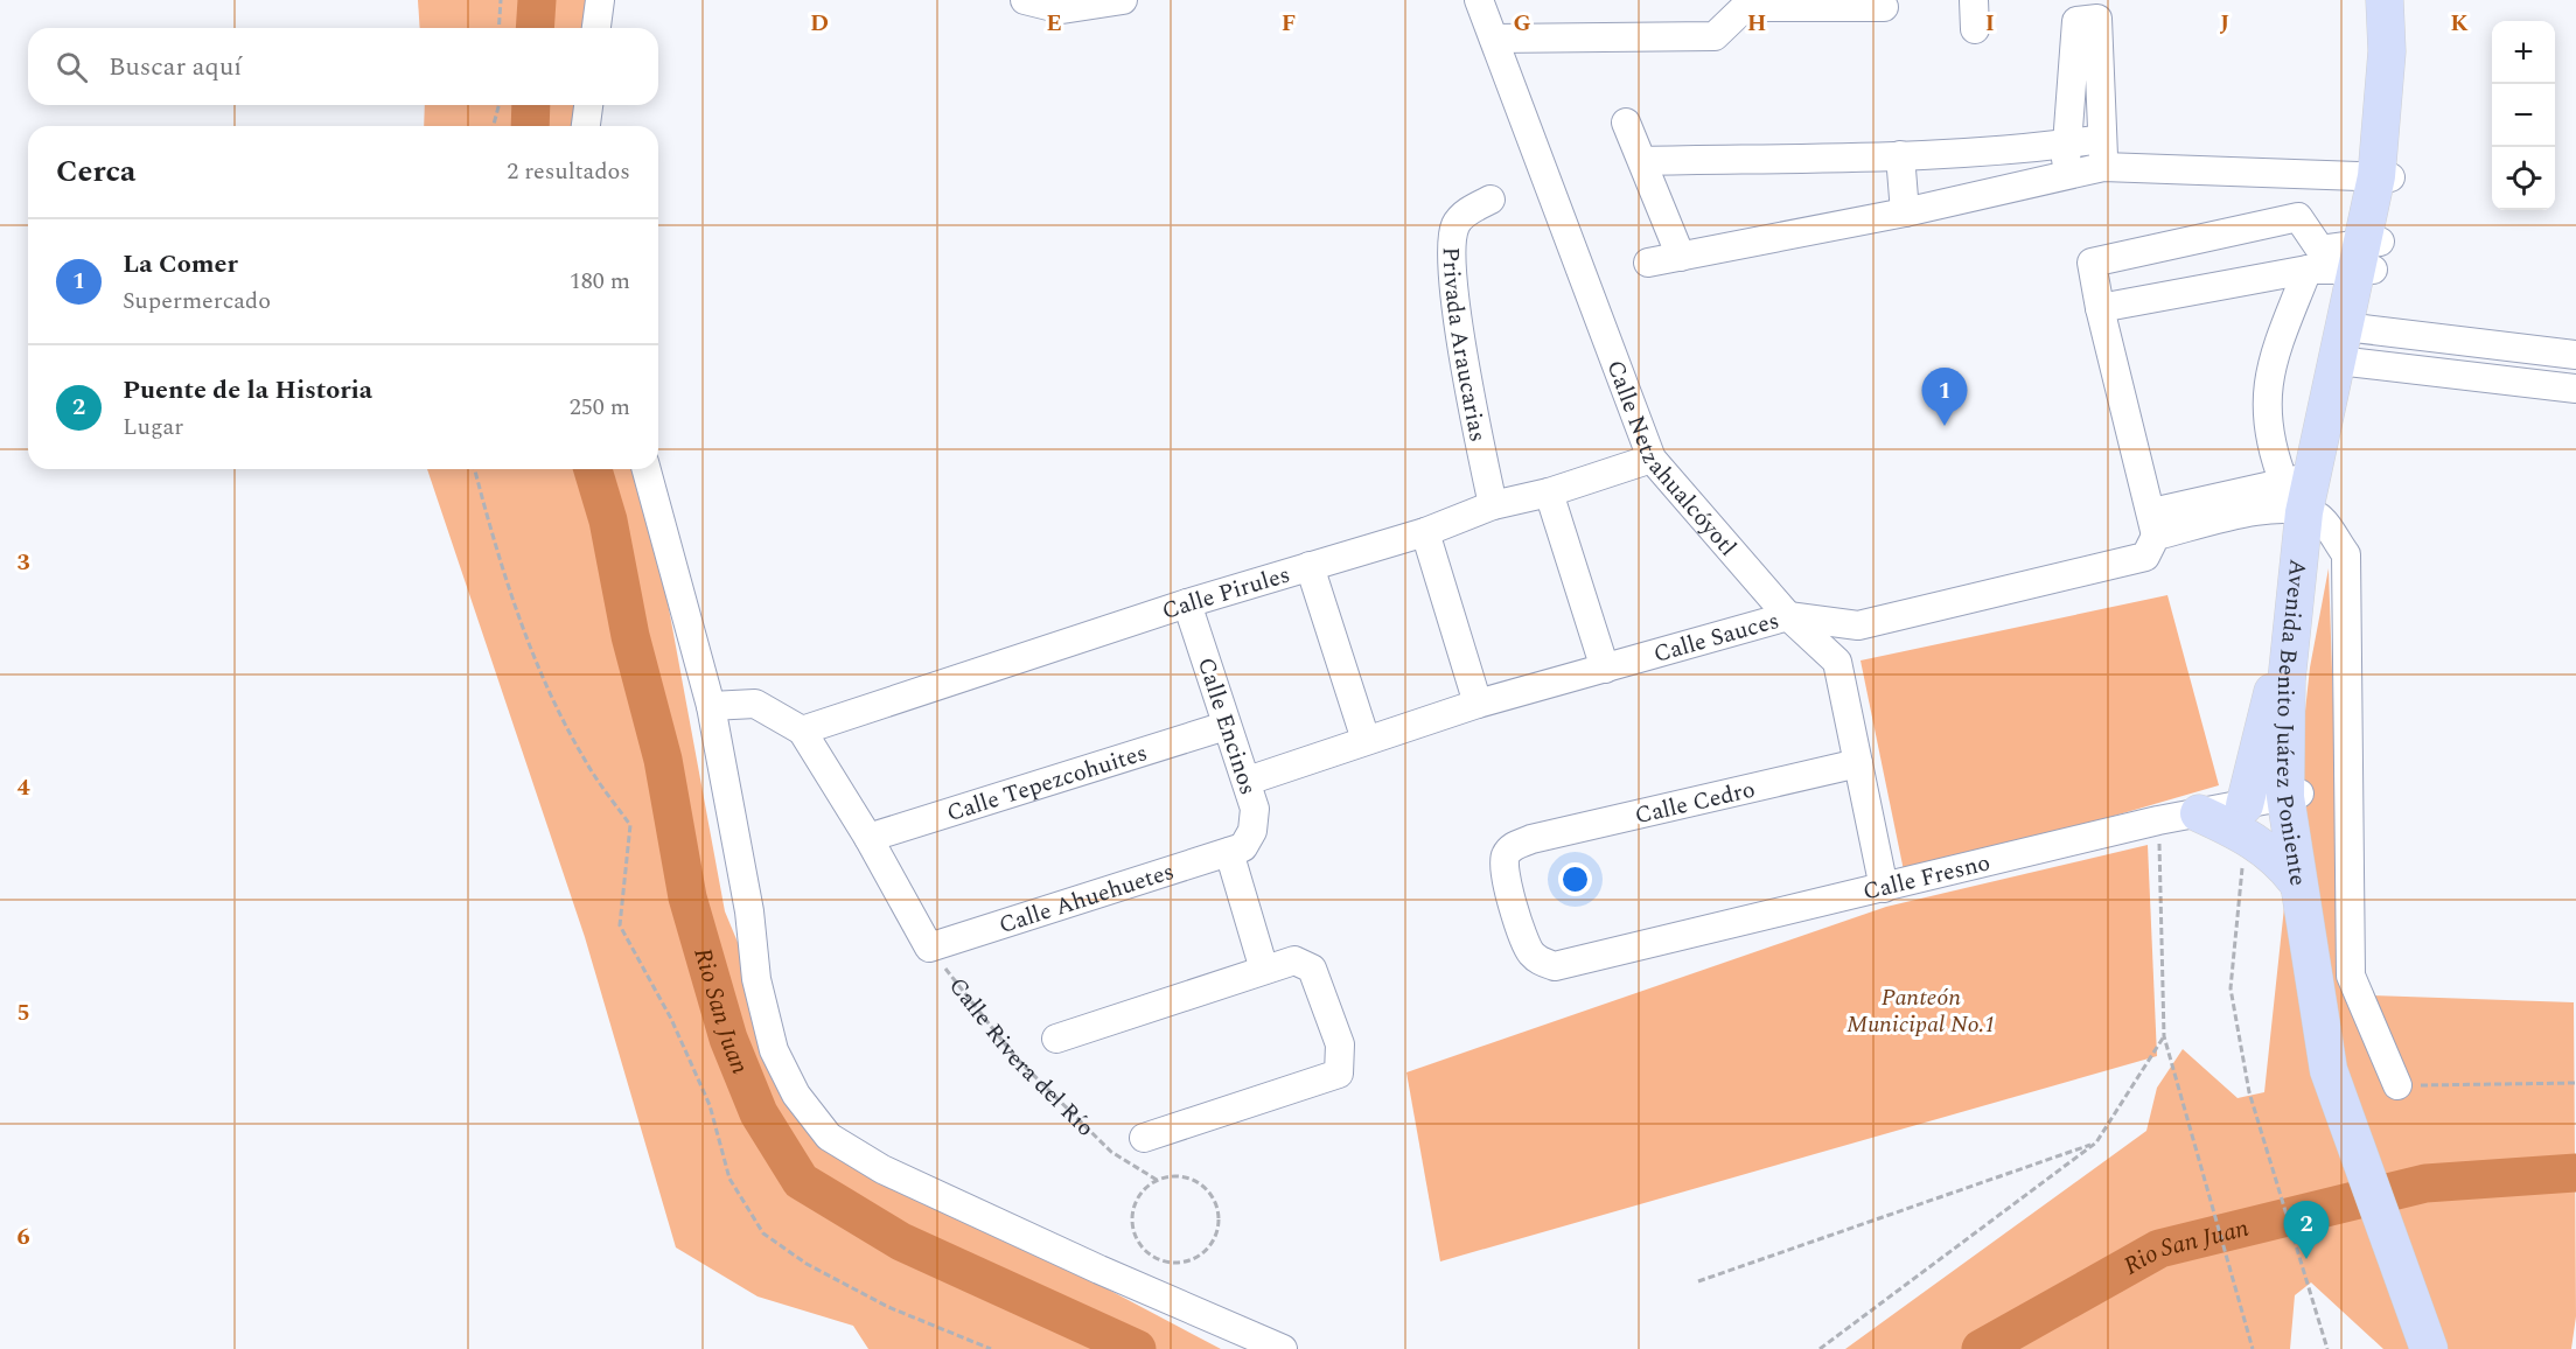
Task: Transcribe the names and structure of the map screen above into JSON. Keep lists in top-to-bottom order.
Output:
{
  "streets": {
    "main road": ["Avenida Benito Juárez Poniente"],
    "street": [
      "Privada Araucarias",
      "Calle Netzahualcóyotl",
      "Calle Pirules",
      "Calle Sauces",
      "Calle Encinos",
      "Calle Tepezcohuites",
      "Calle Cedro",
      "Calle Fresno",
      "Calle Ahuehuetes"
    ],
    "path": ["Calle Rivera del Río"]
  },
  "crossings": [
    ["Privada Araucarias", "Calle Pirules"],
    ["Calle Netzahualcóyotl", "Calle Pirules"],
    ["Calle Netzahualcóyotl", "Calle Sauces"],
    ["Calle Netzahualcóyotl", "Calle Cedro"],
    ["Calle Netzahualcóyotl", "Calle Fresno"],
    ["Calle Pirules", "Calle Encinos"],
    ["Calle Sauces", "Calle Encinos"],
    ["Calle Encinos", "Calle Tepezcohuites"],
    ["Calle Encinos", "Calle Ahuehuetes"],
    ["Calle Cedro", "Calle Fresno"],
    ["Calle Ahuehuetes", "Calle Rivera del Río"]
  ],
  "water": ["Rio San Juan"],
  "parks": ["Panteón Municipal No.1"],
  "page": {
    "map_buttons": ["+", "−"],
    "search": "Buscar aquí",
    "heading": ["Cerca", "2 resultados"],
    "list": [
      {
        "mark": "1",
        "name": "La Comer",
        "note": "Supermercado",
        "value": "180 m"
      },
      {
        "mark": "2",
        "name": "Puente de la Historia",
        "note": "Lugar",
        "value": "250 m"
      }
    ],
    "pins": ["1", "2"]
  },
  "grid": {
    "columns": [
      "D",
      "E",
      "F",
      "G",
      "H",
      "I",
      "J",
      "K"
    ],
    "rows": [
      "3",
      "4",
      "5",
      "6"
    ]
  }
}
